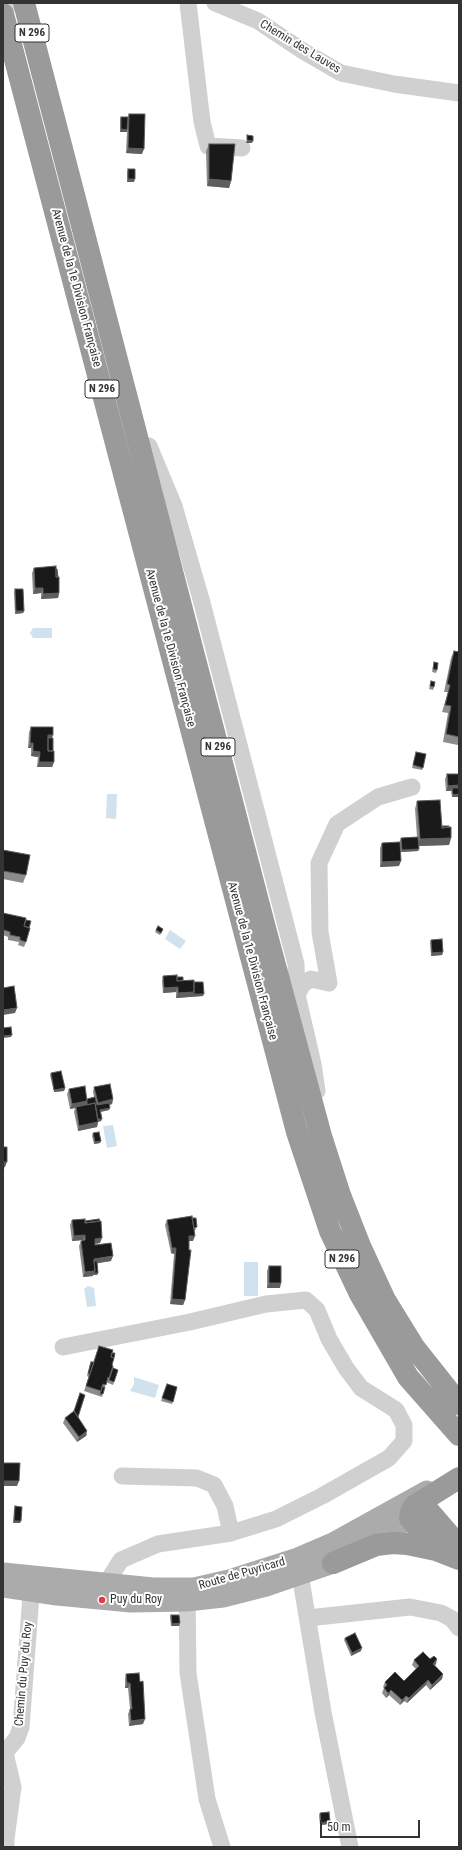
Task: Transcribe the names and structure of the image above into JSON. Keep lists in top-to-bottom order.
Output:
{
  "streets": {
    "highway": ["N 296", "Avenue de la 1e Division Française"],
    "main road": ["Route de Puyricard"],
    "street": ["Chemin des Lauves", "Chemin du Puy du Roy"]
  },
  "crossings": [
    ["Route de Puyricard", "Chemin du Puy du Roy"]
  ],
  "places": ["Puy du Roy"],
  "scale_bar": "50 m"
}
